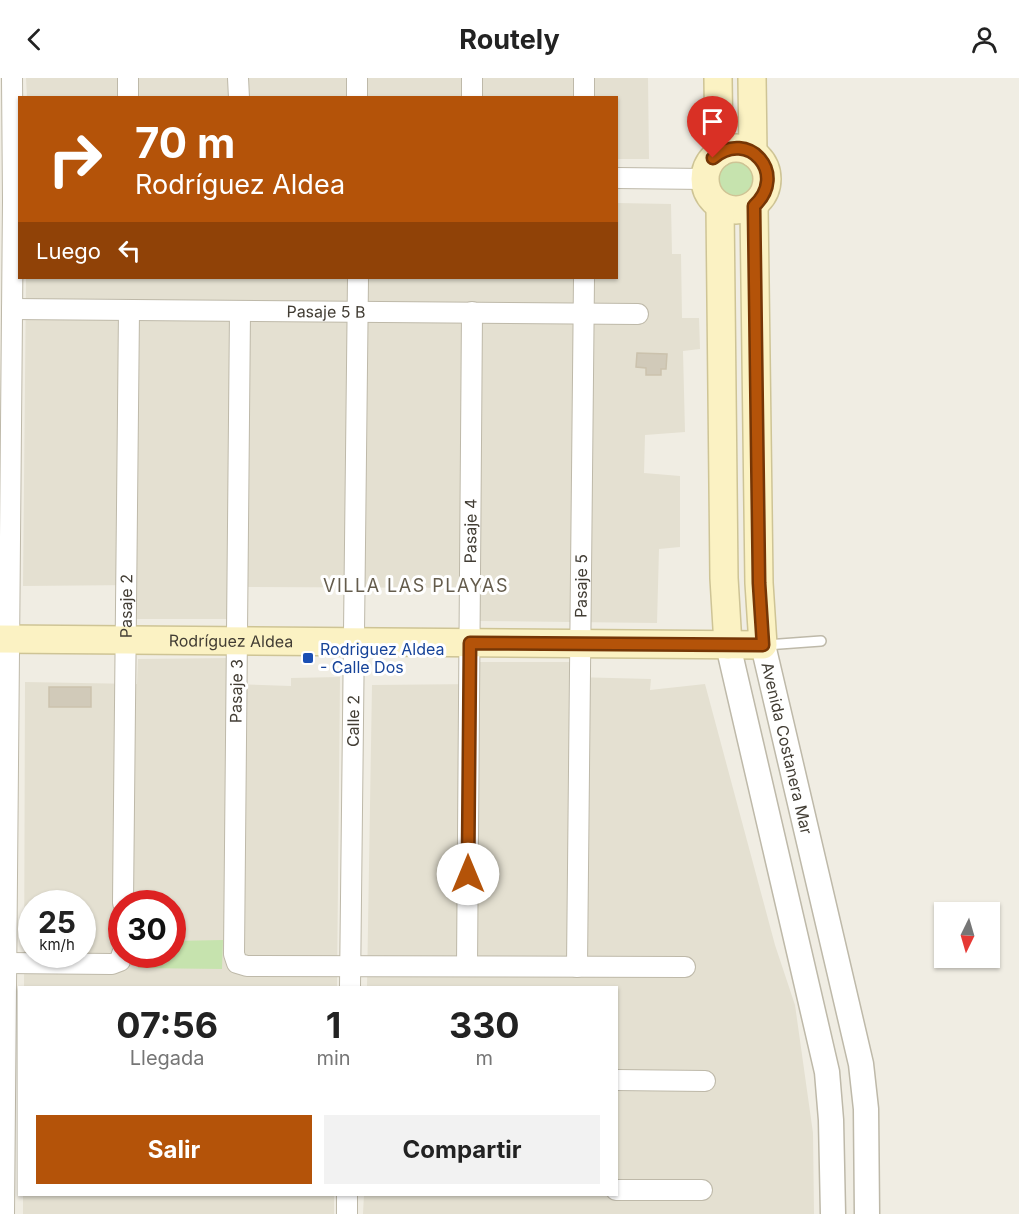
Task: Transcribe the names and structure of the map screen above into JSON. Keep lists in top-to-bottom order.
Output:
{
  "streets": {
    "main road": ["Rodríguez Aldea", "Avenida Costanera Mar"],
    "street": [
      "Pasaje 5 B",
      "Pasaje 4",
      "Pasaje 5",
      "Pasaje 2",
      "Pasaje 3",
      "Calle 2"
    ]
  },
  "crossings": [
    ["Pasaje 5 B", "Pasaje 4"],
    ["Pasaje 5 B", "Pasaje 5"],
    ["Pasaje 5 B", "Pasaje 2"],
    ["Pasaje 5 B", "Pasaje 3"],
    ["Pasaje 5 B", "Calle 2"],
    ["Pasaje 4", "Rodríguez Aldea"],
    ["Pasaje 5", "Rodríguez Aldea"],
    ["Pasaje 2", "Rodríguez Aldea"],
    ["Rodríguez Aldea", "Pasaje 3"],
    ["Rodríguez Aldea", "Calle 2"],
    ["Rodríguez Aldea", "Avenida Costanera Mar"],
    ["Pasaje 3", "Calle 2"]
  ],
  "districts": ["VILLA LAS PLAYAS"],
  "places": {
    "transit": ["Rodriguez Aldea - Calle Dos"]
  },
  "north": "bottom",
  "page": {
    "header": "Routely",
    "turn": ["70 m", "Rodríguez Aldea"],
    "then": "Luego",
    "speed": "25 km/h",
    "limit": "30",
    "eta": [
      "07:56",
      "Llegada",
      "1",
      "min",
      "330",
      "m"
    ],
    "buttons": ["Salir", "Compartir"]
  }
}
